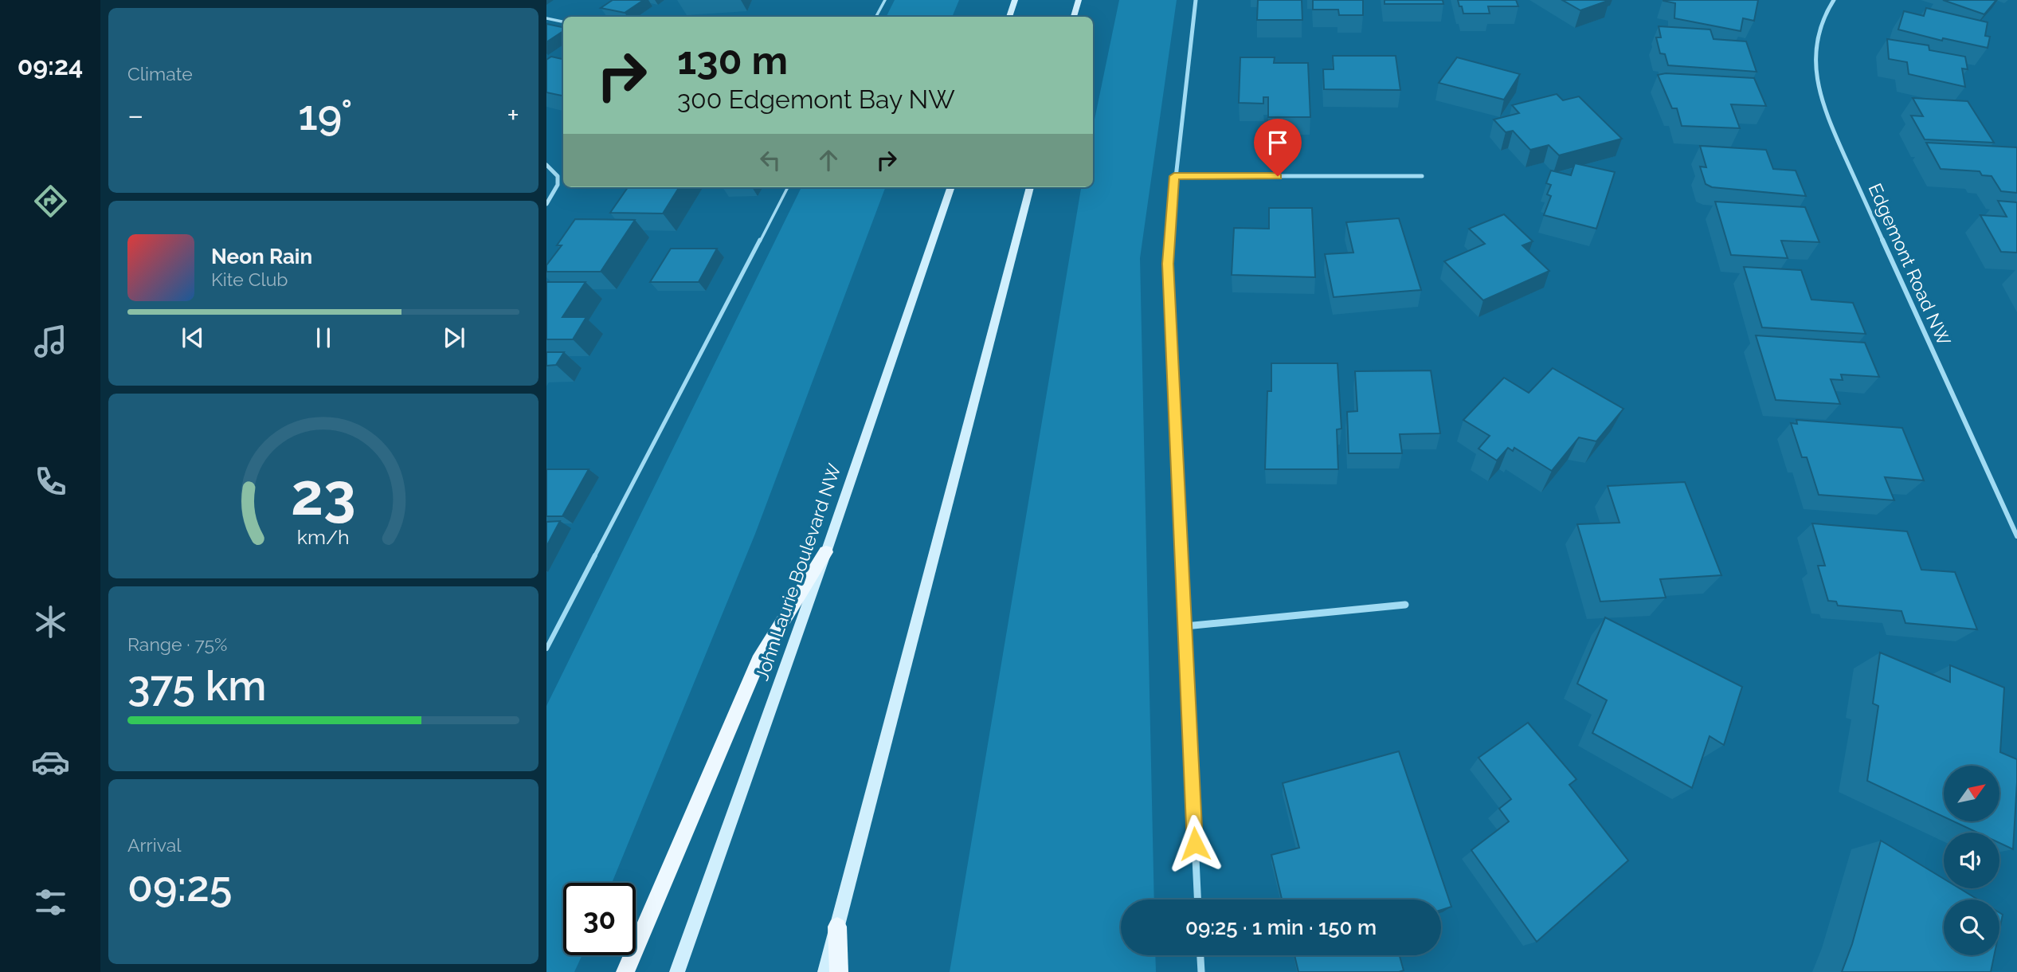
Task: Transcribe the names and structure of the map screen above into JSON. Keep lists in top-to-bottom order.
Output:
{
  "streets": {
    "main road": ["John Laurie Boulevard NW"],
    "street": ["Edgemont Road NW"]
  },
  "north": "top right",
  "page": {
    "tabs": "09:24",
    "tile": [
      "Climate",
      ["Range · 75%", "375 km"],
      ["Arrival", "09:25"]
    ],
    "turn": ["130 m", "300 Edgemont Bay NW"],
    "heat": ["−", "19°", "+"],
    "song": ["Neon Rain", "Kite Club"],
    "limit": "30",
    "trip": "09:25 · 1 min · 150 m",
    "gauge": ["23", "km/h"]
  }
}
